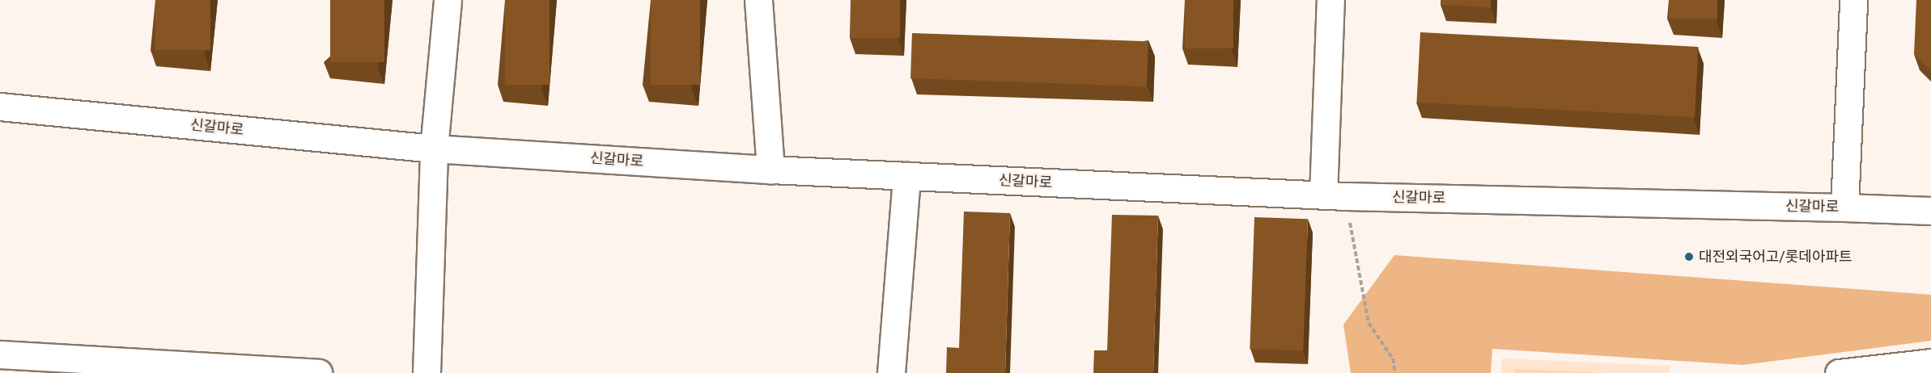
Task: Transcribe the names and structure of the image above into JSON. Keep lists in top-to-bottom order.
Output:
{
  "streets": {
    "street": ["신갈마로"]
  },
  "places": ["대전외국어고/롯데아파트"]
}
